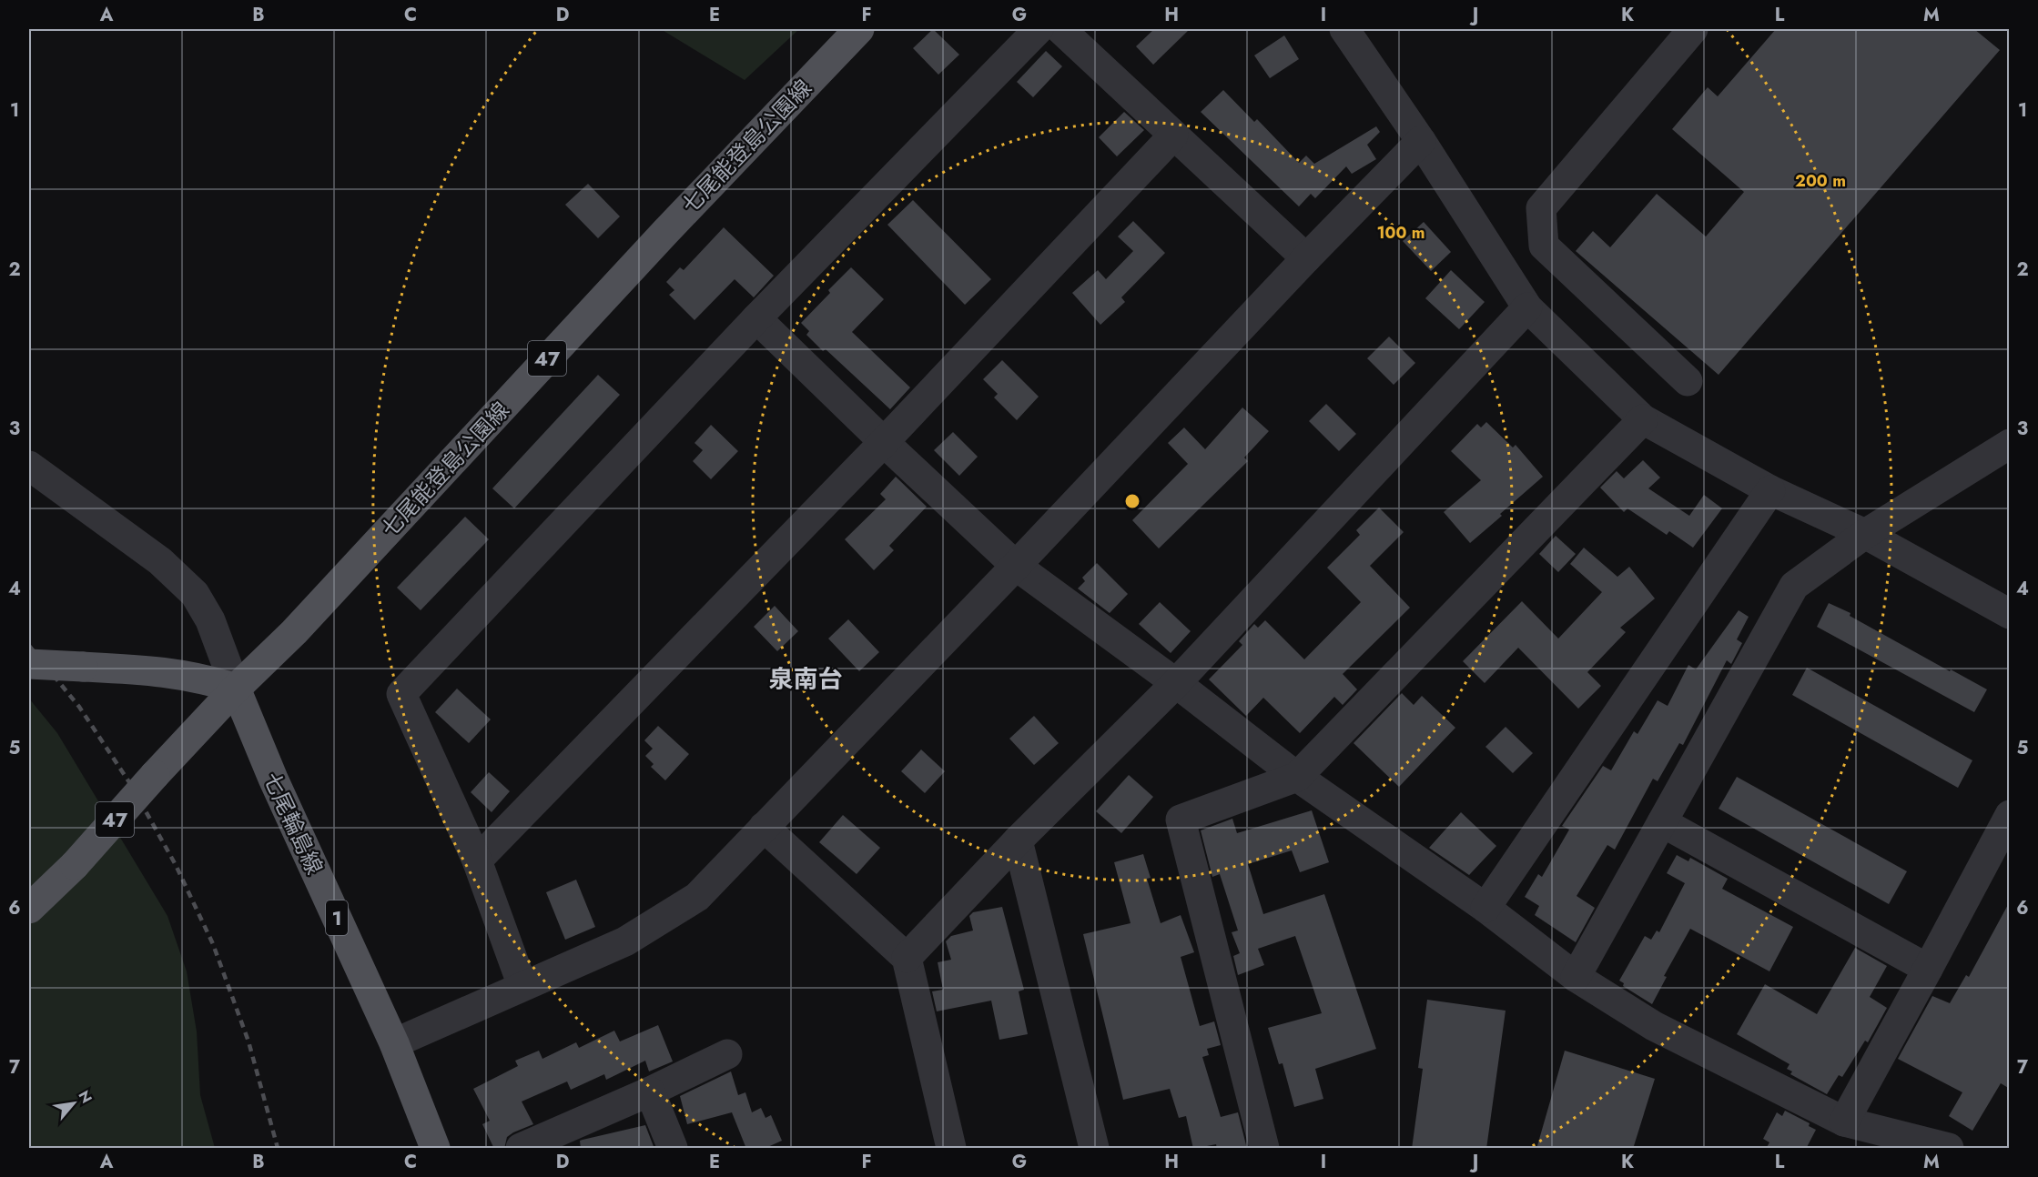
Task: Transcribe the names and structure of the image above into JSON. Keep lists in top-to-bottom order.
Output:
{
  "streets": {
    "main road": [
      "七尾能登島公園線",
      "47",
      "七尾輪島線",
      "1"
    ]
  },
  "crossings": [
    ["七尾能登島公園線", "七尾輪島線"]
  ],
  "districts": ["泉南台"],
  "north": "top right",
  "grid": {
    "columns": [
      "A",
      "B",
      "C",
      "D",
      "E",
      "F",
      "G",
      "H",
      "I",
      "J",
      "K",
      "L",
      "M"
    ],
    "rows": [
      "1",
      "2",
      "3",
      "4",
      "5",
      "6",
      "7"
    ]
  },
  "rings": ["200 m", "100 m"]
}
